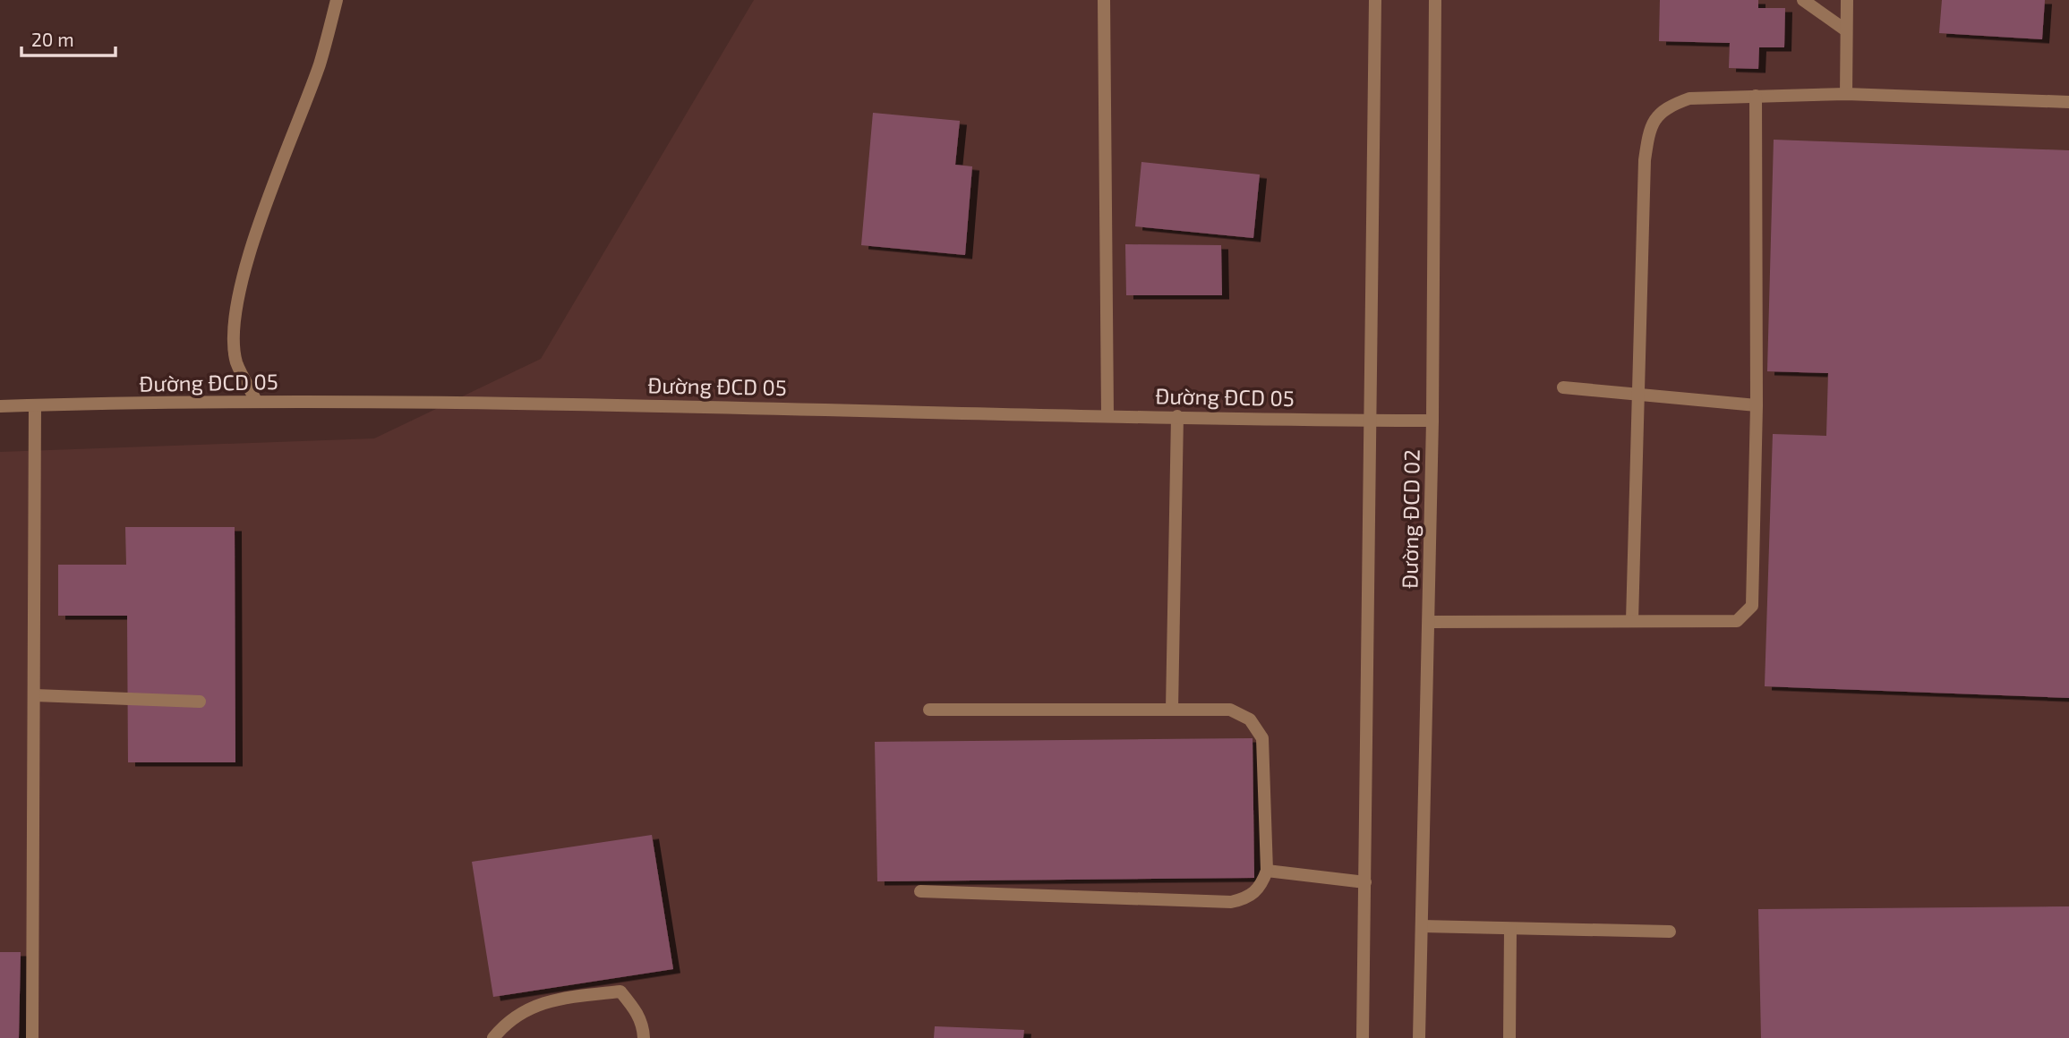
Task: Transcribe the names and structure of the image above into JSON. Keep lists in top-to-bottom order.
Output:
{
  "streets": {
    "street": ["Đường ĐCD 05", "Đường ĐCD 02"]
  },
  "crossings": [
    ["Đường ĐCD 05", "Đường ĐCD 02"]
  ],
  "scale_bar": "20 m"
}
